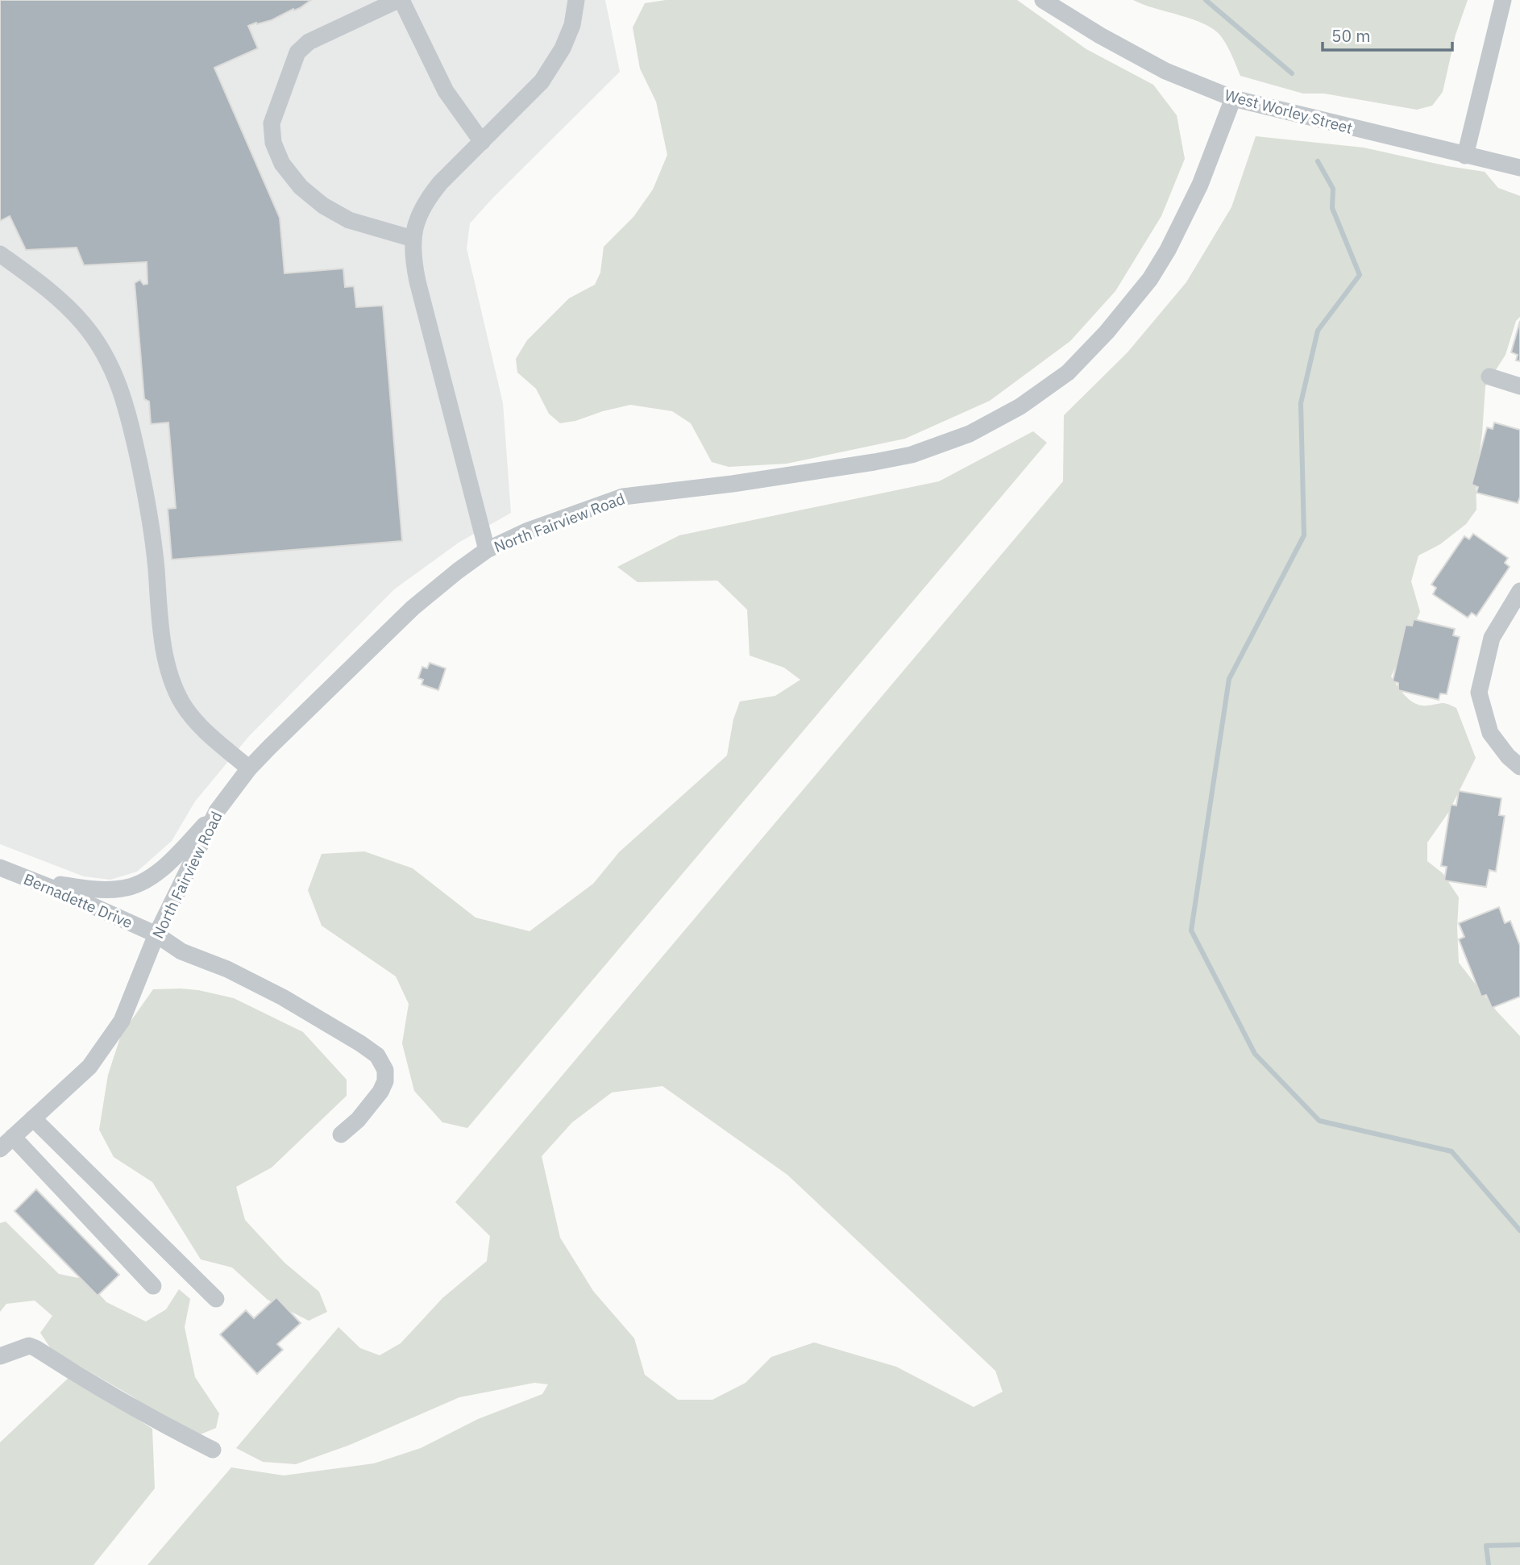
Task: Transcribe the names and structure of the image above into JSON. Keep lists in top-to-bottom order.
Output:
{
  "streets": {
    "street": ["West Worley Street", "North Fairview Road", "Bernadette Drive"]
  },
  "crossings": [
    ["West Worley Street", "North Fairview Road"],
    ["North Fairview Road", "Bernadette Drive"]
  ],
  "scale_bar": "50 m"
}
